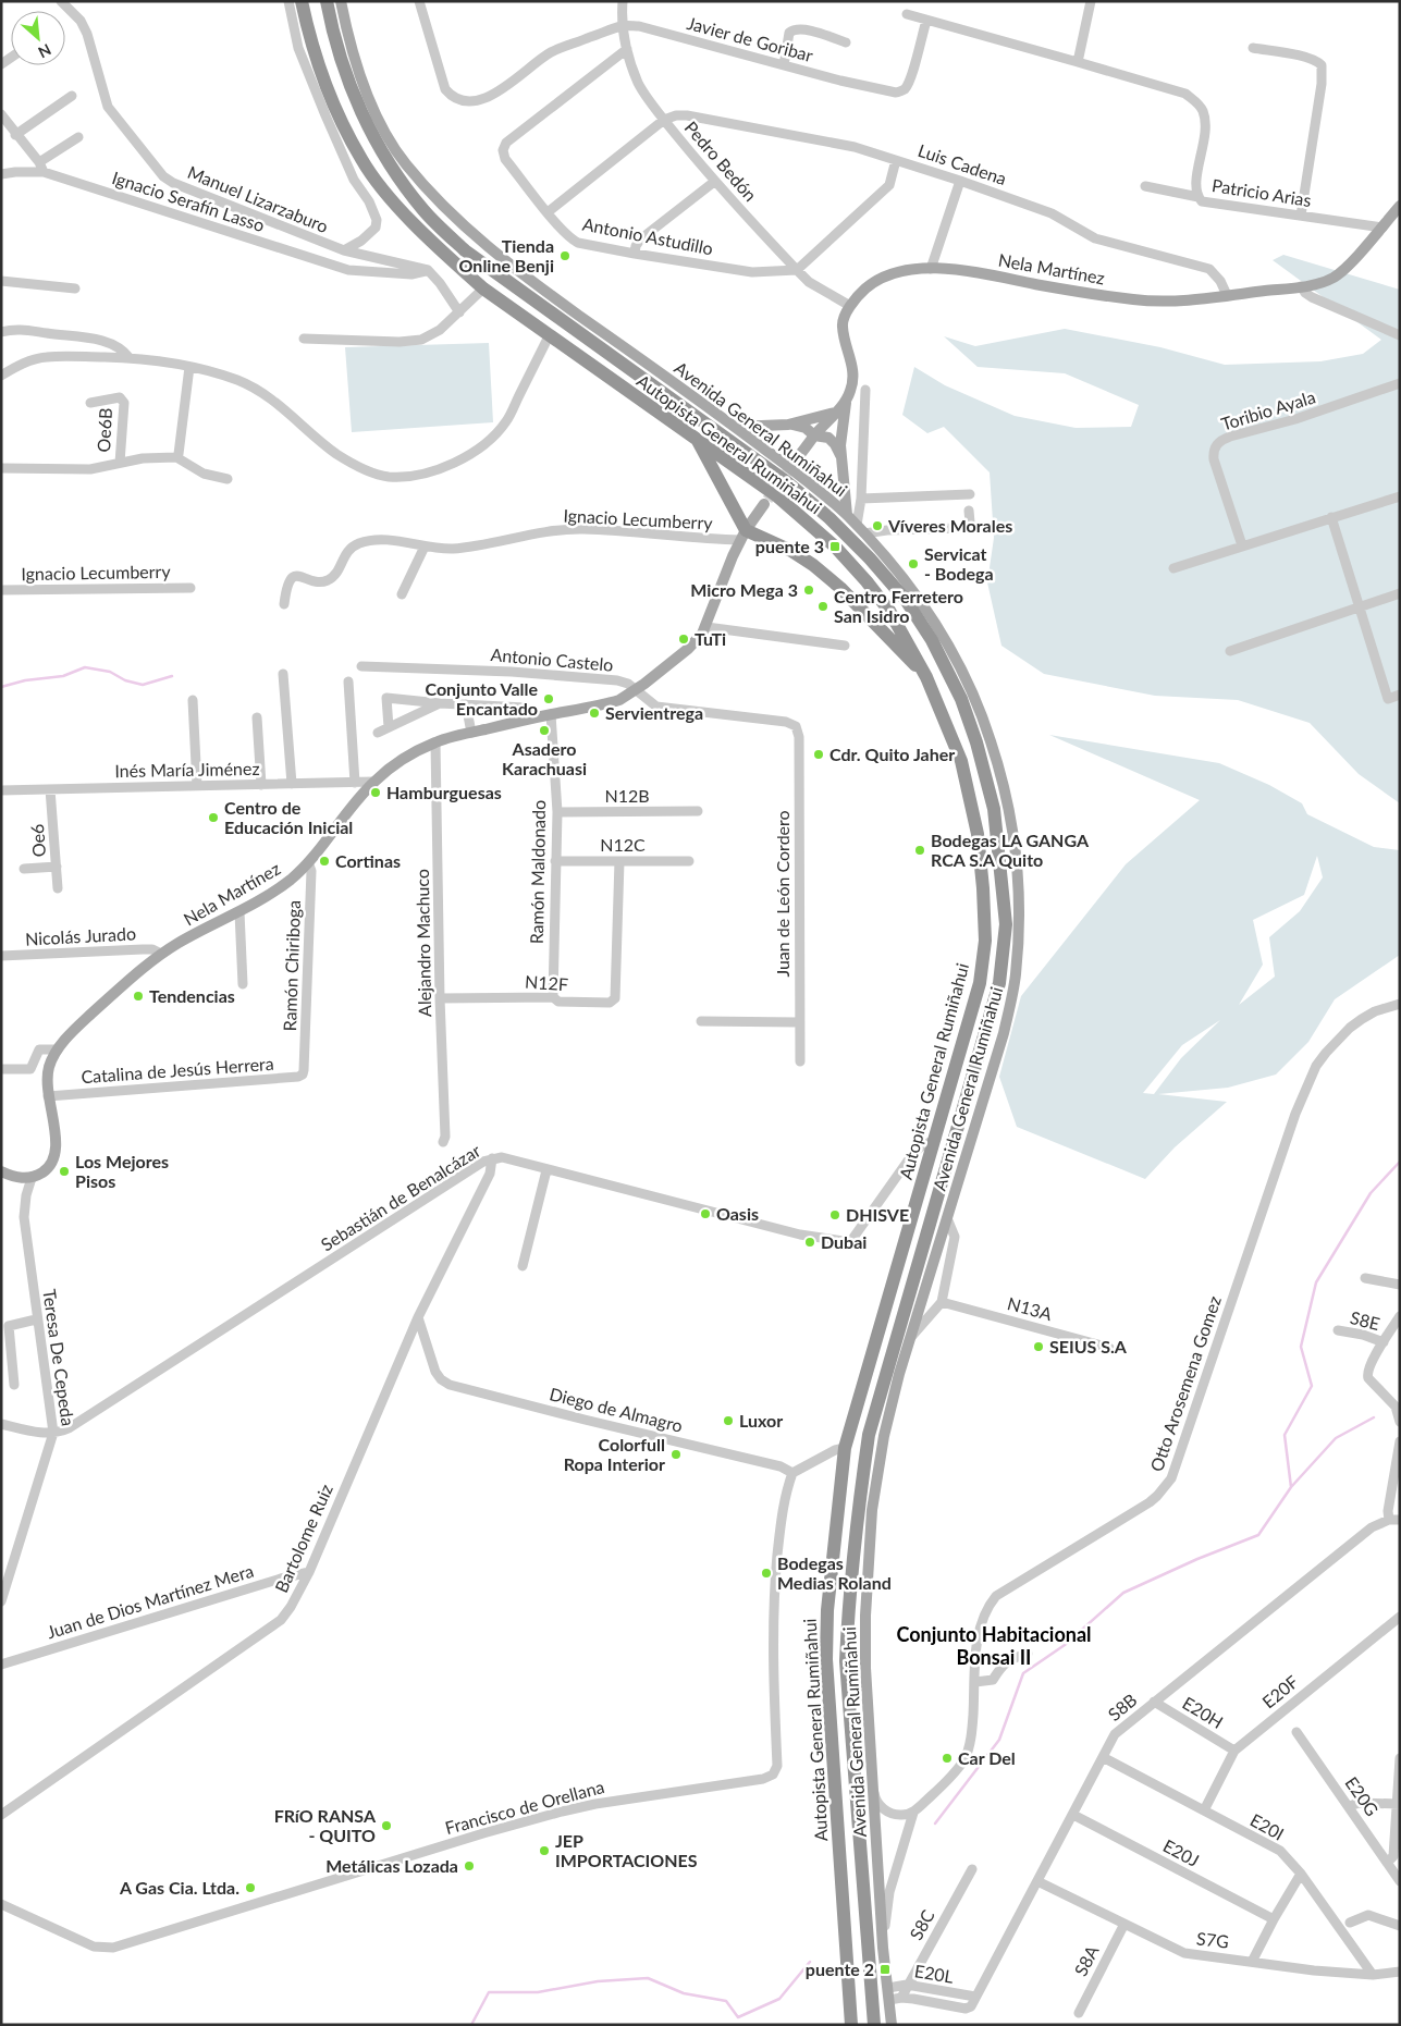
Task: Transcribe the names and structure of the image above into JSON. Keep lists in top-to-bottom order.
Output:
{
  "streets": {
    "highway": ["Autopista General Rumiñahui"],
    "main road": ["Nela Martínez", "Avenida General Rumiñahui"],
    "street": [
      "Javier de Goribar",
      "Pedro Bedón",
      "Luis Cadena",
      "Patricio Arias",
      "Manuel Lizarzaburo",
      "Ignacio Serafín Lasso",
      "Antonio Astudillo",
      "Toribio Ayala",
      "Oe6B",
      "Ignacio Lecumberry",
      "Antonio Castelo",
      "Inés María Jiménez",
      "N12B",
      "Oe6",
      "N12C",
      "Ramón Maldonado",
      "Juan de León Cordero",
      "Nicolás Jurado",
      "Alejandro Machuco",
      "Ramón Chiriboga",
      "N12F",
      "Catalina de Jesús Herrera",
      "Sebastián de Benalcázar",
      "N13A",
      "S8E",
      "Teresa De Cepeda",
      "Otto Arosemena Gomez",
      "Diego de Almagro",
      "Bartolome Ruiz",
      "Juan de Dios Martínez Mera",
      "E20F",
      "S8B",
      "E20H",
      "E20G",
      "Francisco de Orellana",
      "E20I",
      "E20J",
      "S8C",
      "S7G",
      "S8A",
      "E20L"
    ]
  },
  "crossings": [
    ["Javier de Goribar", "Pedro Bedón"],
    ["Javier de Goribar", "Patricio Arias"],
    ["Pedro Bedón", "Luis Cadena"],
    ["Pedro Bedón", "Antonio Astudillo"],
    ["Pedro Bedón", "Nela Martínez"],
    ["Luis Cadena", "Nela Martínez"],
    ["Patricio Arias", "Nela Martínez"],
    ["Manuel Lizarzaburo", "Ignacio Serafín Lasso"],
    ["Nela Martínez", "Ignacio Lecumberry"],
    ["Nela Martínez", "Antonio Castelo"],
    ["Nela Martínez", "Inés María Jiménez"],
    ["Nela Martínez", "Ramón Maldonado"],
    ["Nela Martínez", "Nicolás Jurado"],
    ["Nela Martínez", "Alejandro Machuco"],
    ["Nela Martínez", "Ramón Chiriboga"],
    ["Nela Martínez", "Catalina de Jesús Herrera"],
    ["Nela Martínez", "Teresa De Cepeda"],
    ["Avenida General Rumiñahui", "E20L"],
    ["Autopista General Rumiñahui", "Sebastián de Benalcázar"],
    ["Antonio Castelo", "Juan de León Cordero"],
    ["Inés María Jiménez", "Oe6"],
    ["N12B", "Ramón Maldonado"],
    ["N12C", "Ramón Maldonado"],
    ["N12C", "N12F"],
    ["Ramón Maldonado", "N12F"],
    ["Alejandro Machuco", "N12F"],
    ["Ramón Chiriboga", "Catalina de Jesús Herrera"],
    ["Sebastián de Benalcázar", "Teresa De Cepeda"],
    ["Sebastián de Benalcázar", "Bartolome Ruiz"],
    ["Diego de Almagro", "Bartolome Ruiz"],
    ["Diego de Almagro", "Francisco de Orellana"],
    ["Bartolome Ruiz", "Juan de Dios Martínez Mera"],
    ["E20F", "E20H"],
    ["E20F", "E20I"],
    ["S8B", "E20H"],
    ["S8B", "E20I"],
    ["S8B", "E20J"],
    ["S8B", "S7G"],
    ["S8B", "E20L"],
    ["E20I", "S7G"],
    ["S8C", "E20L"],
    ["S7G", "S8A"]
  ],
  "districts": ["Conjunto Habitacional Bonsai II"],
  "places": {
    "other": [
      "Tienda Online Benji",
      "Víveres Morales",
      "Servicat - Bodega",
      "Micro Mega 3",
      "Centro Ferretero San Isidro",
      "TuTi",
      "Conjunto Valle Encantado",
      "Servientrega",
      "Asadero Karachuasi",
      "Cdr. Quito Jaher",
      "Hamburguesas",
      "Centro de Educación Inicial",
      "Bodegas LA GANGA RCA S.A Quito",
      "Cortinas",
      "Tendencias",
      "Los Mejores Pisos",
      "Oasis",
      "DHISVE",
      "Dubai",
      "SEIUS S.A",
      "Luxor",
      "Colorfull Ropa Interior",
      "Bodegas Medias Roland",
      "Car Del",
      "FRíO RANSA - QUITO",
      "JEP IMPORTACIONES",
      "Metálicas Lozada",
      "A Gas Cia. Ltda."
    ],
    "transit": ["puente 3", "puente 2"]
  },
  "north": "bottom right"
}
